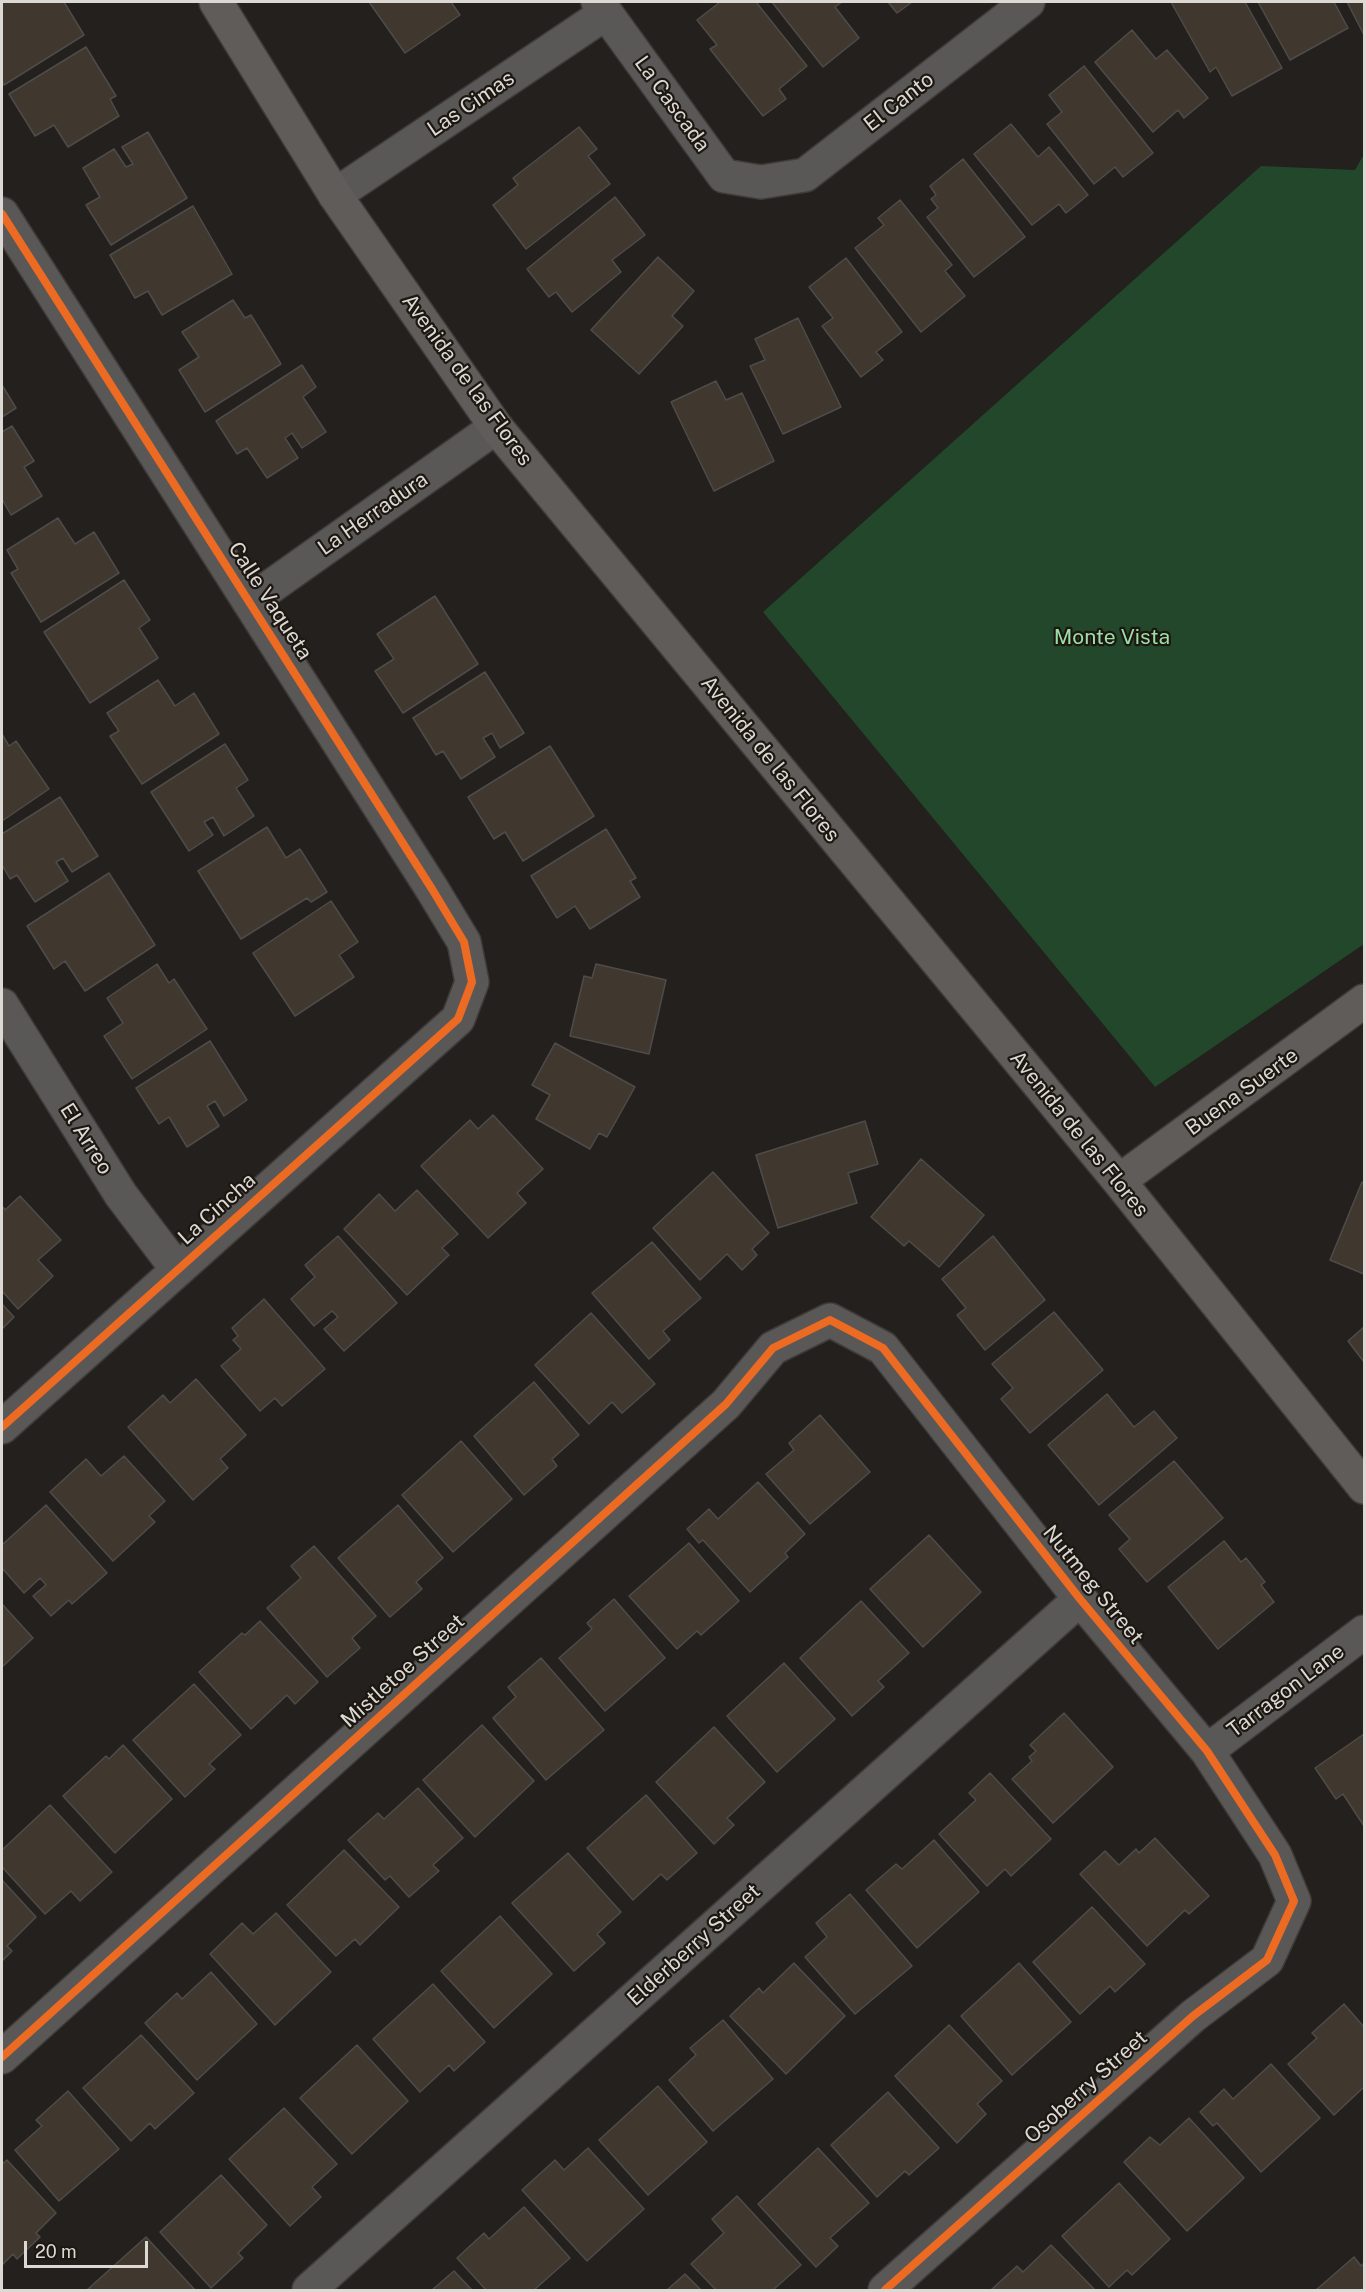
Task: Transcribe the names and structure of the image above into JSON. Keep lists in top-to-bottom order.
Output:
{
  "streets": {
    "main road": ["Avenida de las Flores", "Buena Suerte"],
    "street": [
      "El Canto",
      "Las Cimas",
      "La Cascada",
      "La Herradura",
      "Calle Vaqueta",
      "El Arreo",
      "La Cincha",
      "Nutmeg Street",
      "Mistletoe Street",
      "Tarragon Lane",
      "Elderberry Street",
      "Osoberry Street"
    ]
  },
  "crossings": [
    ["El Canto", "La Cascada"],
    ["Las Cimas", "La Cascada"],
    ["Las Cimas", "Avenida de las Flores"],
    ["Avenida de las Flores", "La Herradura"],
    ["Avenida de las Flores", "Buena Suerte"],
    ["La Herradura", "Calle Vaqueta"],
    ["Calle Vaqueta", "La Cincha"],
    ["El Arreo", "La Cincha"],
    ["Nutmeg Street", "Mistletoe Street"],
    ["Nutmeg Street", "Tarragon Lane"],
    ["Nutmeg Street", "Elderberry Street"],
    ["Nutmeg Street", "Osoberry Street"]
  ],
  "parks": ["Monte Vista"],
  "scale_bar": "20 m"
}
